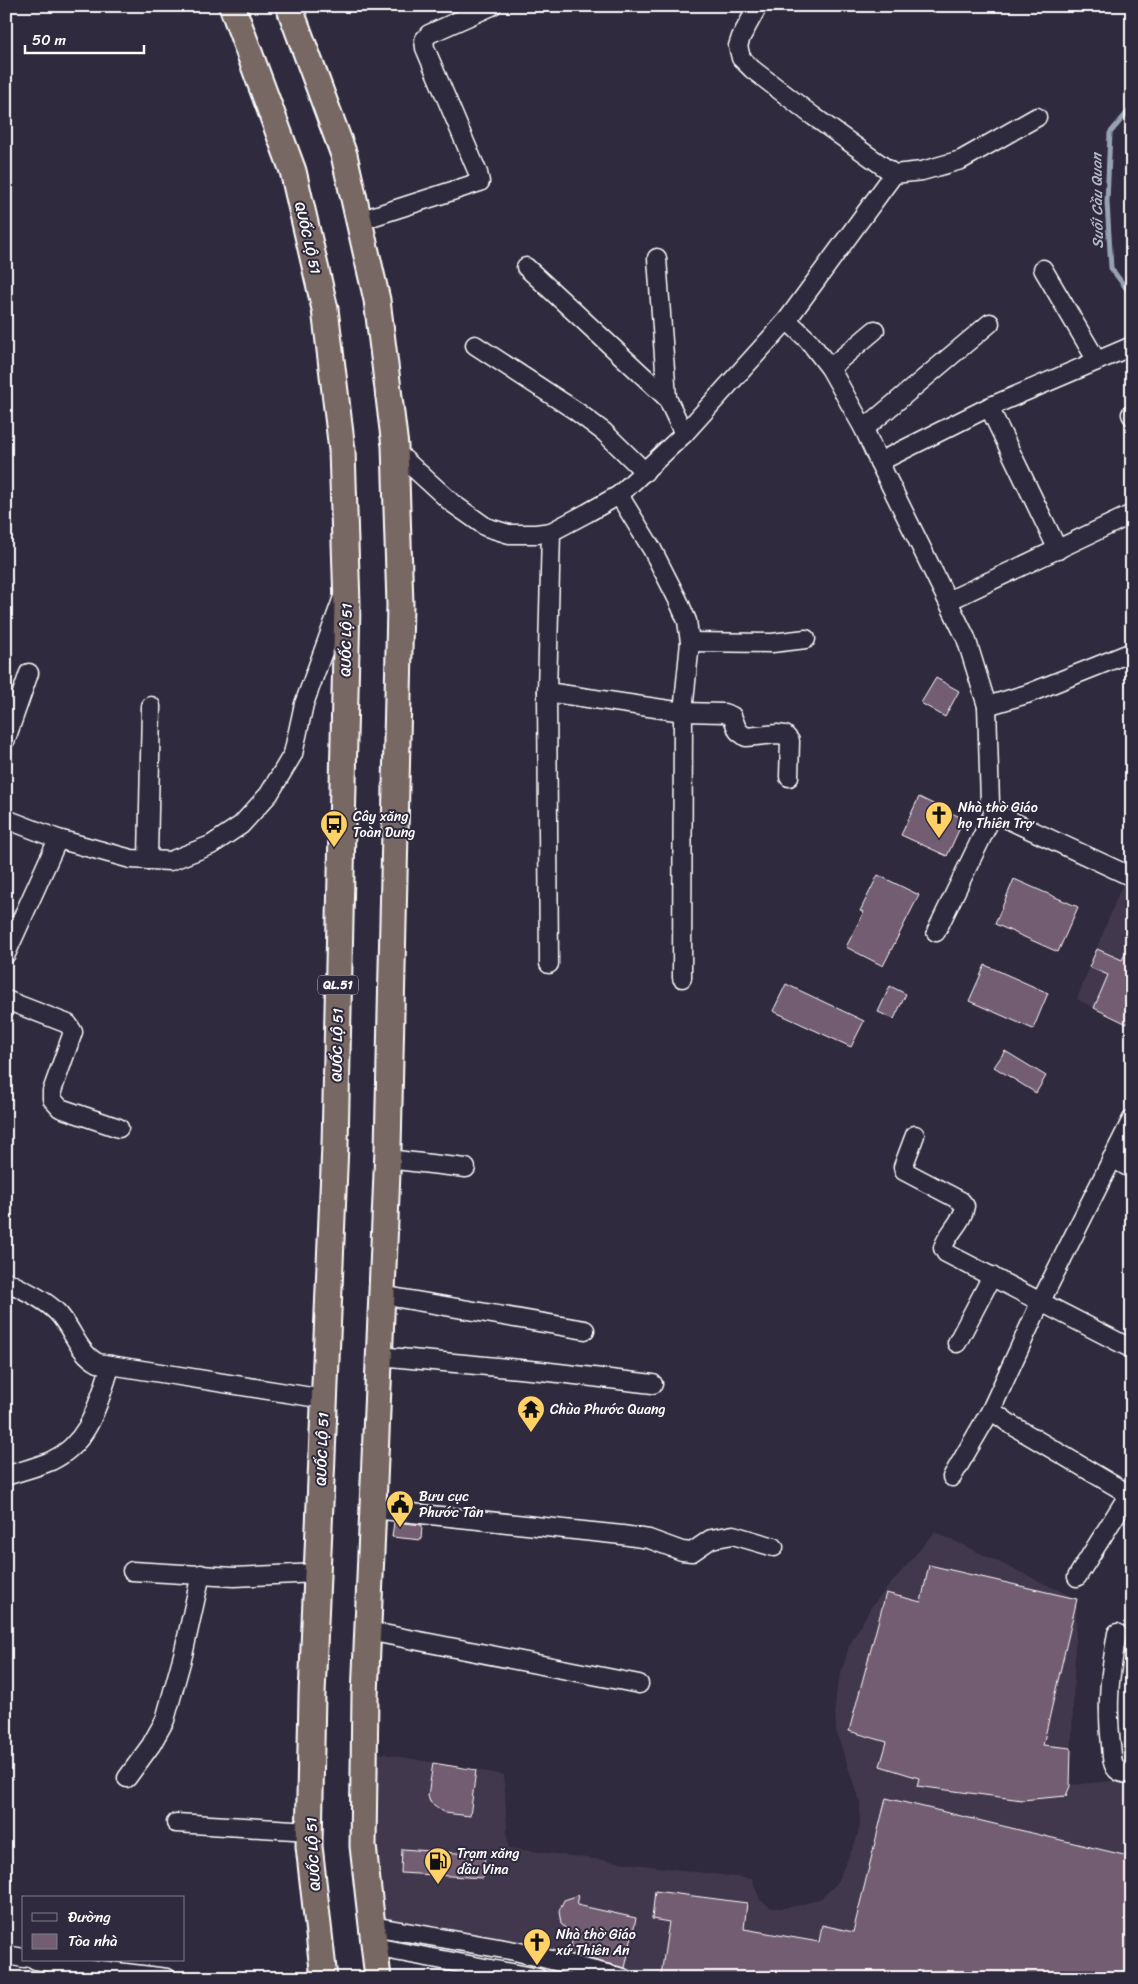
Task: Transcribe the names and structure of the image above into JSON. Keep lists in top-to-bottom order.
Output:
{
  "streets": {
    "highway": ["QUỐC LỘ 51", "QL.51"]
  },
  "water": ["Suối Cầu Quan"],
  "places": {
    "church": ["Nhà thờ Giáo họ Thiên Trợ", "Nhà thờ Giáo xứ Thiên An"],
    "bus stop": ["Cây xăng Toàn Dung"],
    "temple": ["Chùa Phước Quang"],
    "public building": ["Bưu cục Phước Tân"],
    "fuel station": ["Trạm xăng dầu Vina"]
  },
  "legend": ["Đường", "Tòa nhà"],
  "scale_bar": "50 m"
}
